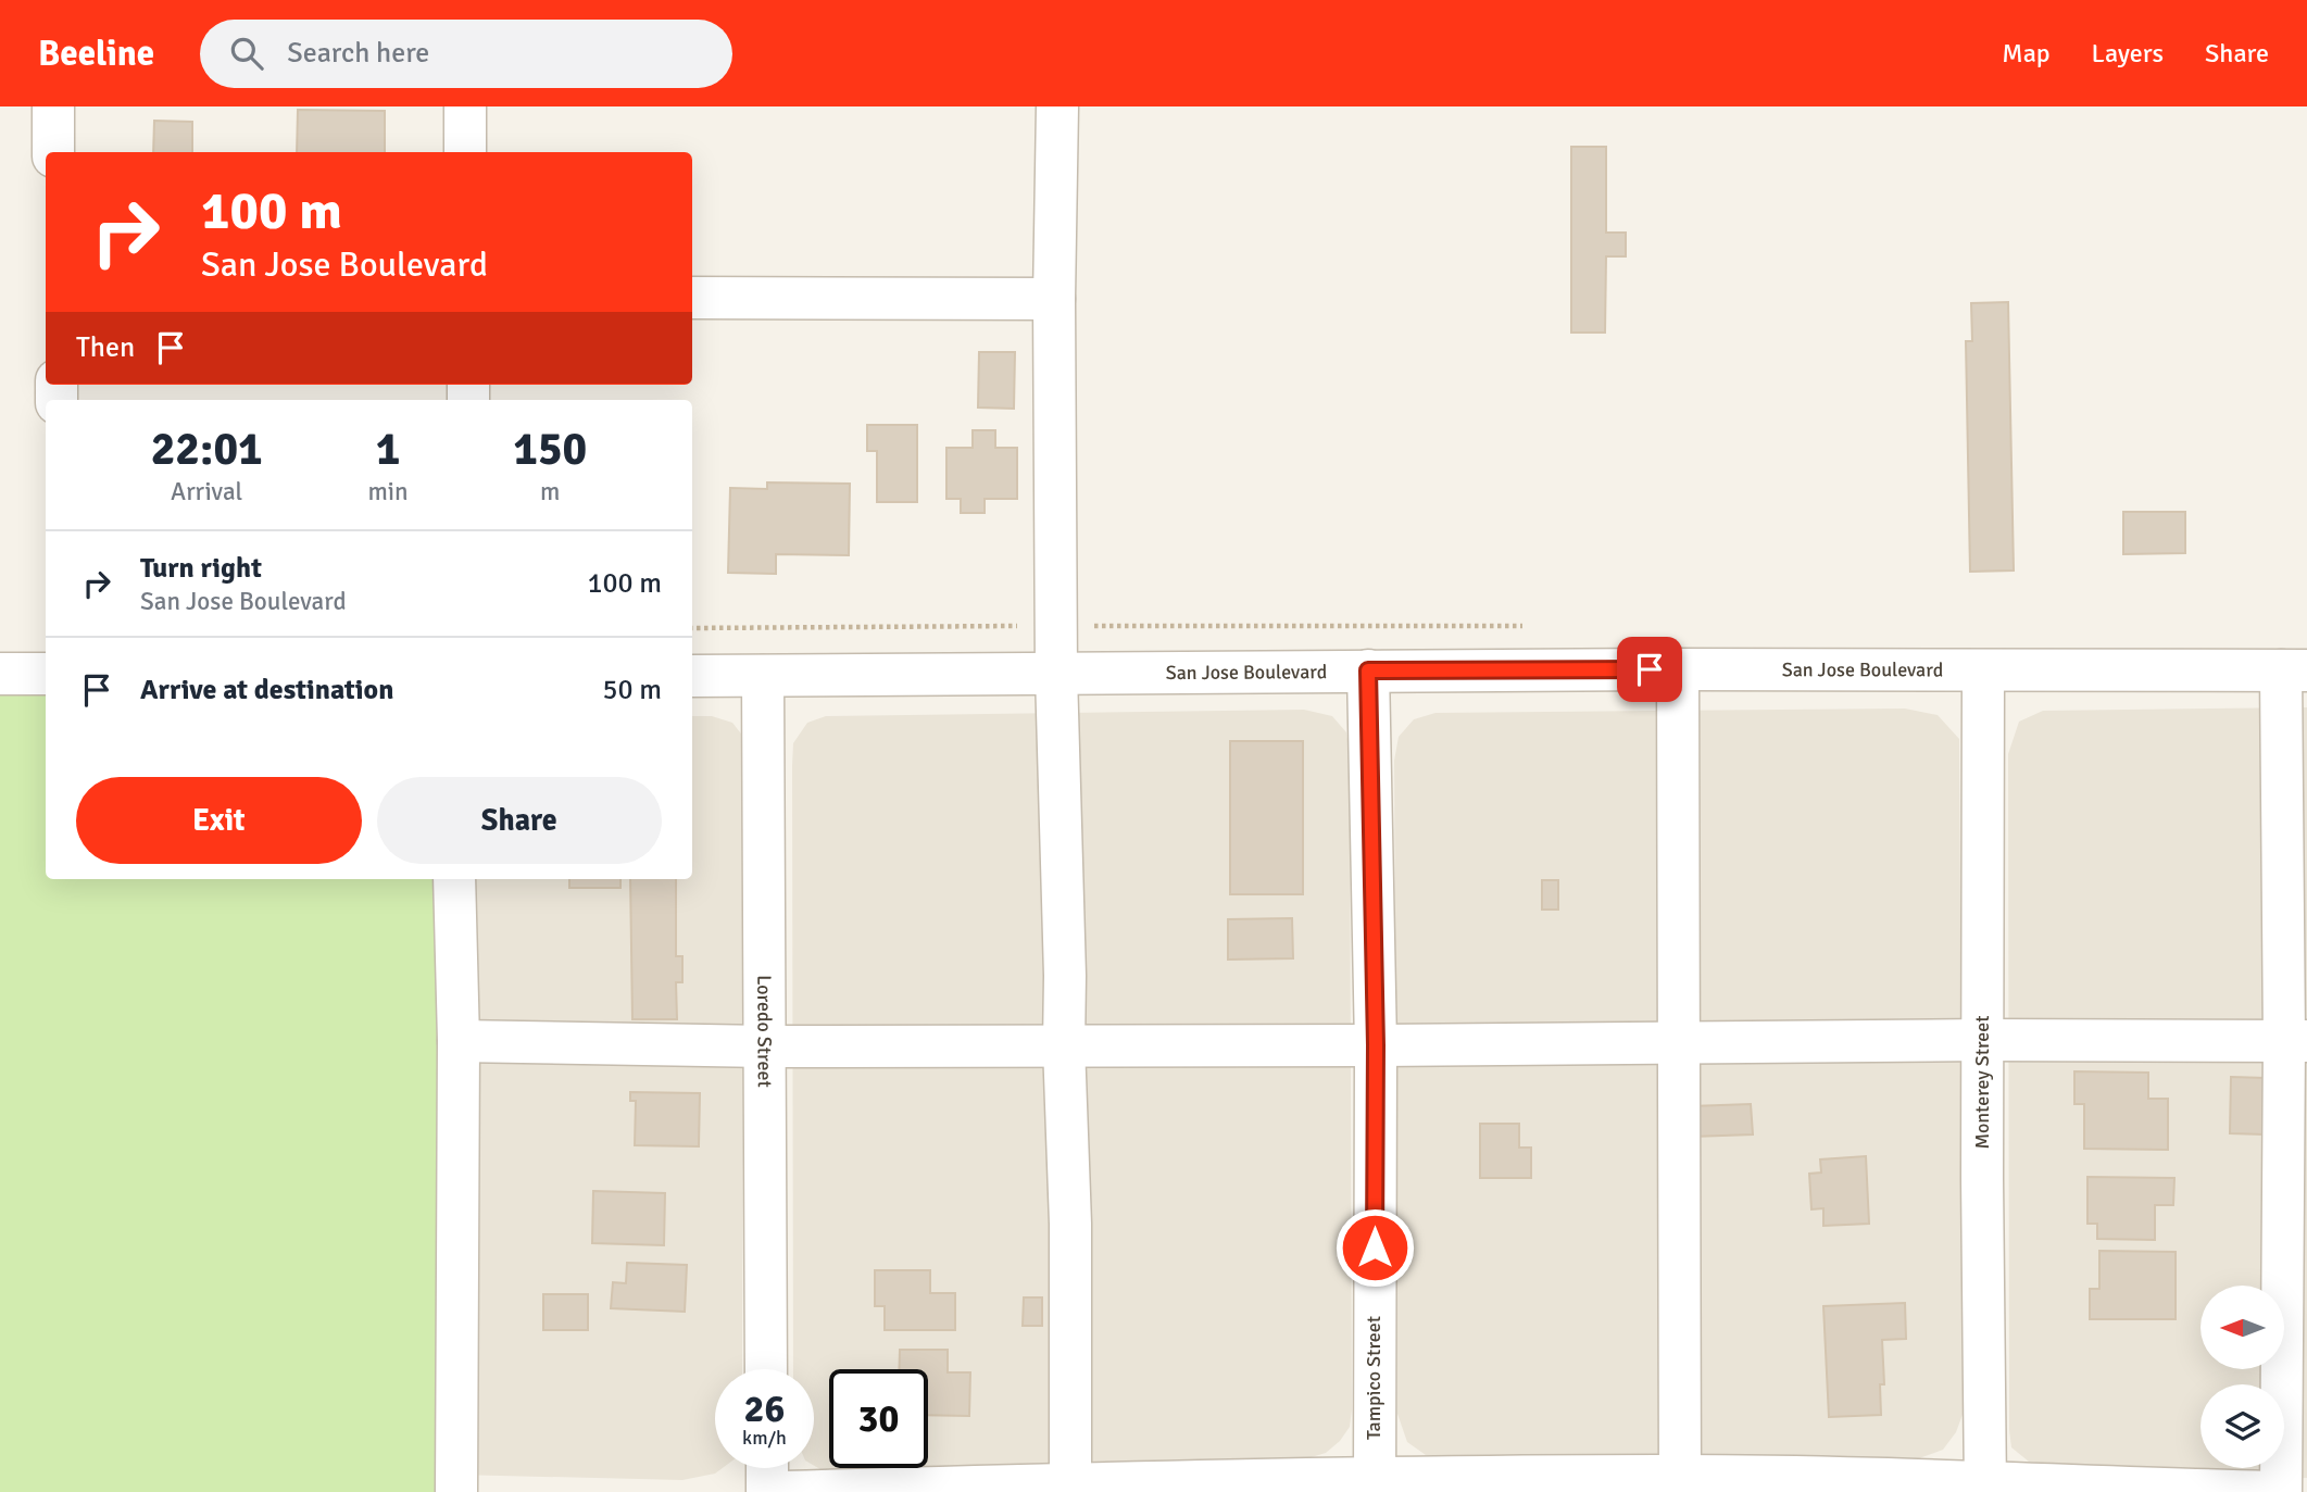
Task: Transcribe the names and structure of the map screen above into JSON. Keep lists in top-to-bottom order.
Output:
{
  "streets": {
    "street": [
      "San Jose Boulevard",
      "Loredo Street",
      "Monterey Street",
      "Tampico Street"
    ]
  },
  "crossings": [
    ["San Jose Boulevard", "Loredo Street"],
    ["San Jose Boulevard", "Monterey Street"],
    ["San Jose Boulevard", "Tampico Street"]
  ],
  "north": "left",
  "page": {
    "header": "Beeline",
    "search": "Search here",
    "nav": ["Map", "Layers", "Share"],
    "turn": ["100 m", "San Jose Boulevard"],
    "then": "Then",
    "eta": [
      "22:01",
      "Arrival",
      "1",
      "min",
      "150",
      "m"
    ],
    "list": [
      {
        "name": "Turn right",
        "note": "San Jose Boulevard",
        "value": "100 m"
      },
      {
        "name": "Arrive at destination",
        "value": "50 m"
      }
    ],
    "buttons": ["Exit", "Share"],
    "speed": "26 km/h",
    "limit": "30"
  }
}
